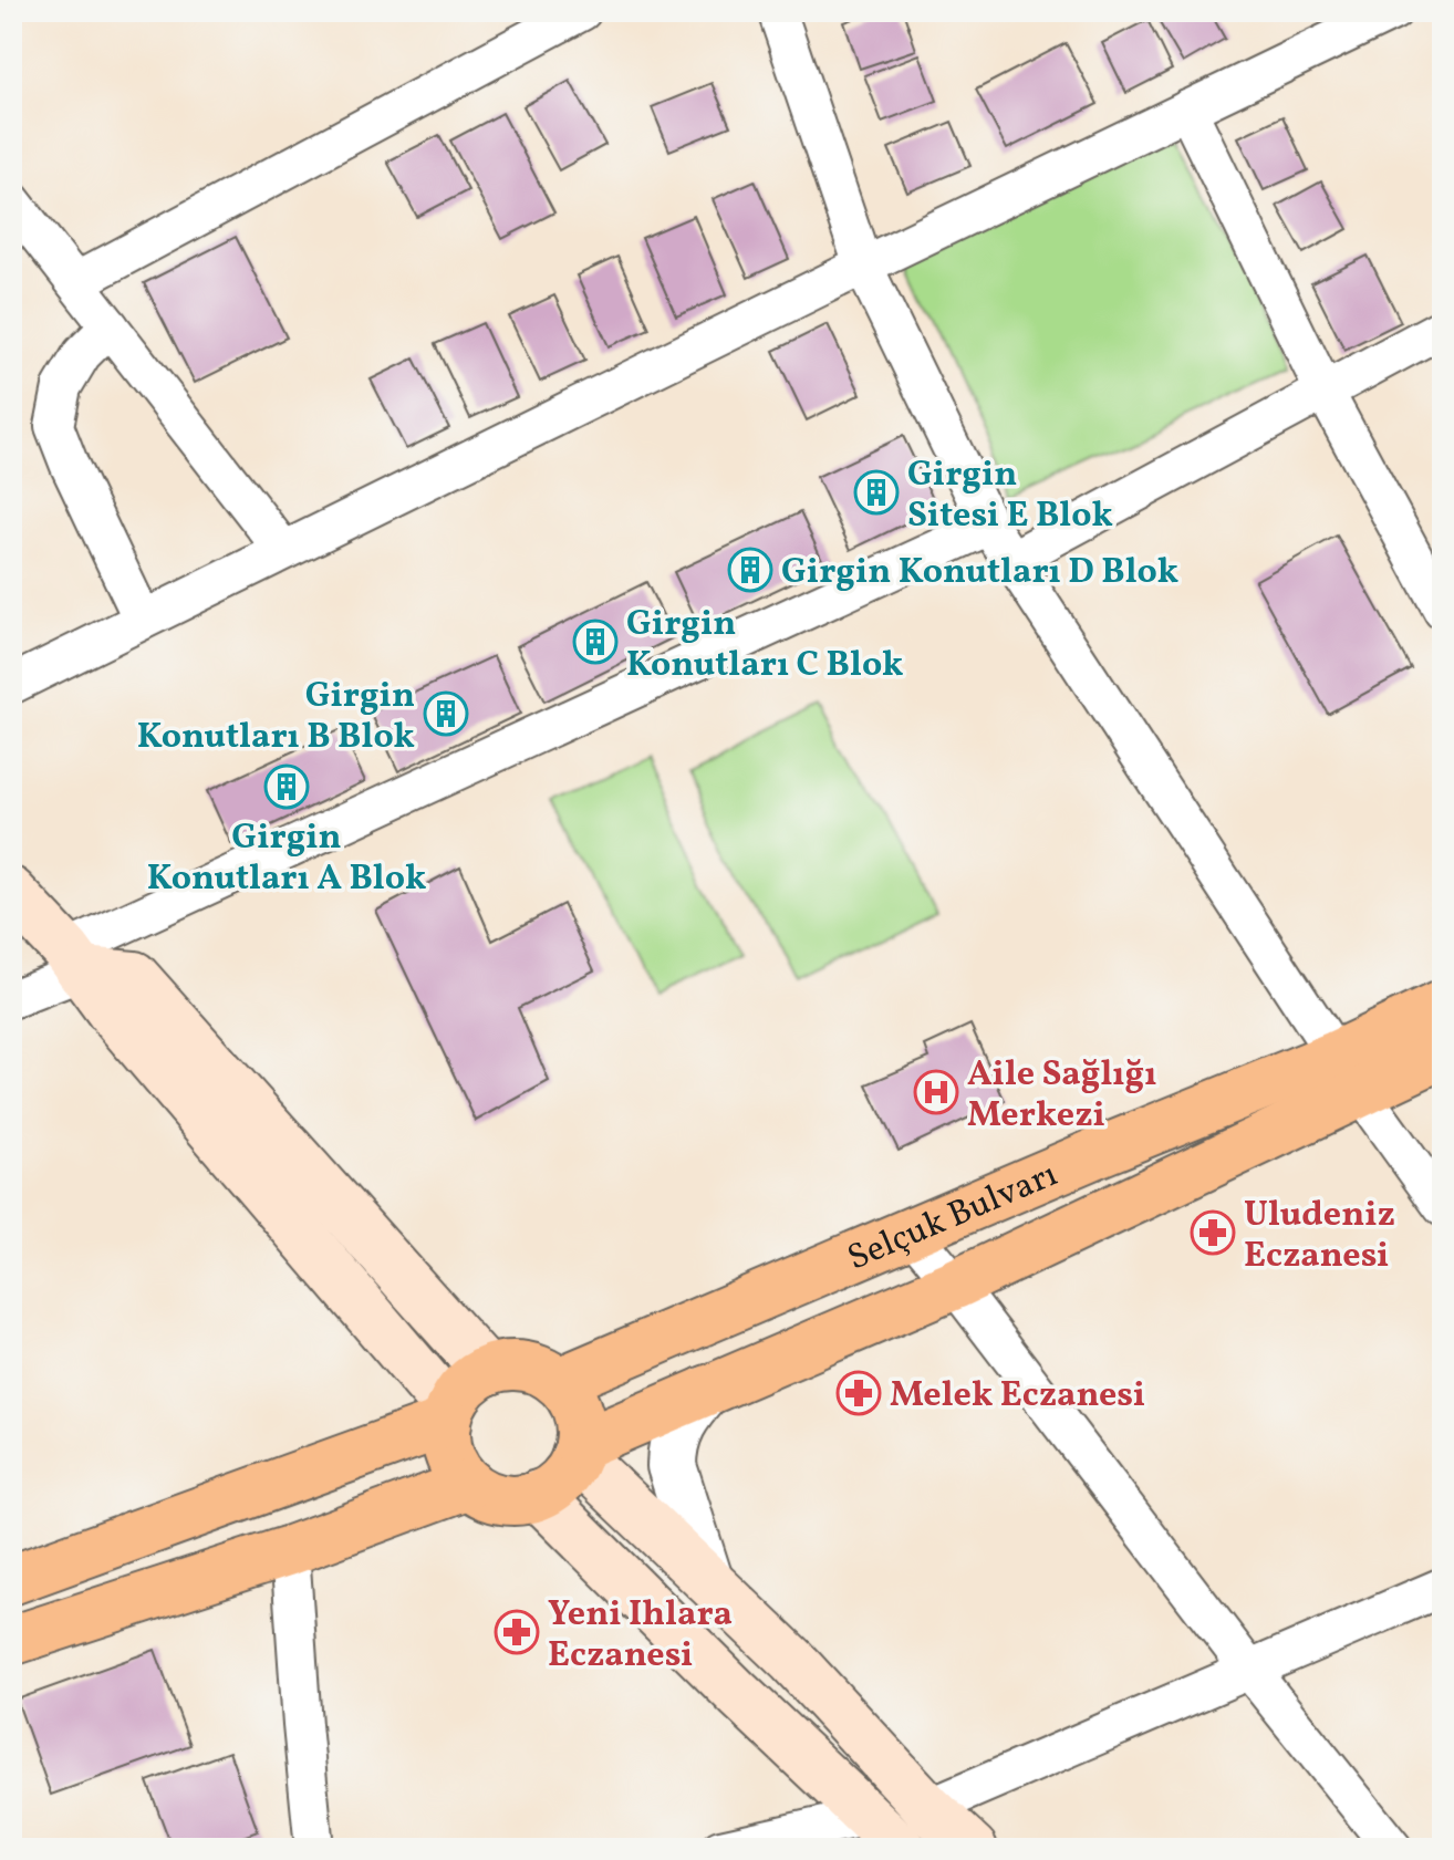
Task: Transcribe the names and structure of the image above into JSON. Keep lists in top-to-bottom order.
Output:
{
  "streets": {
    "main road": ["Selçuk Bulvarı"]
  },
  "places": {
    "building": [
      "Girgin Sitesi E Blok",
      "Girgin Konutları D Blok",
      "Girgin Konutları C Blok",
      "Girgin Konutları B Blok",
      "Girgin Konutları A Blok"
    ],
    "hospital": ["Aile Sağlığı Merkezi"],
    "pharmacy": ["Uludeniz Eczanesi", "Melek Eczanesi", "Yeni Ihlara Eczanesi"]
  }
}
